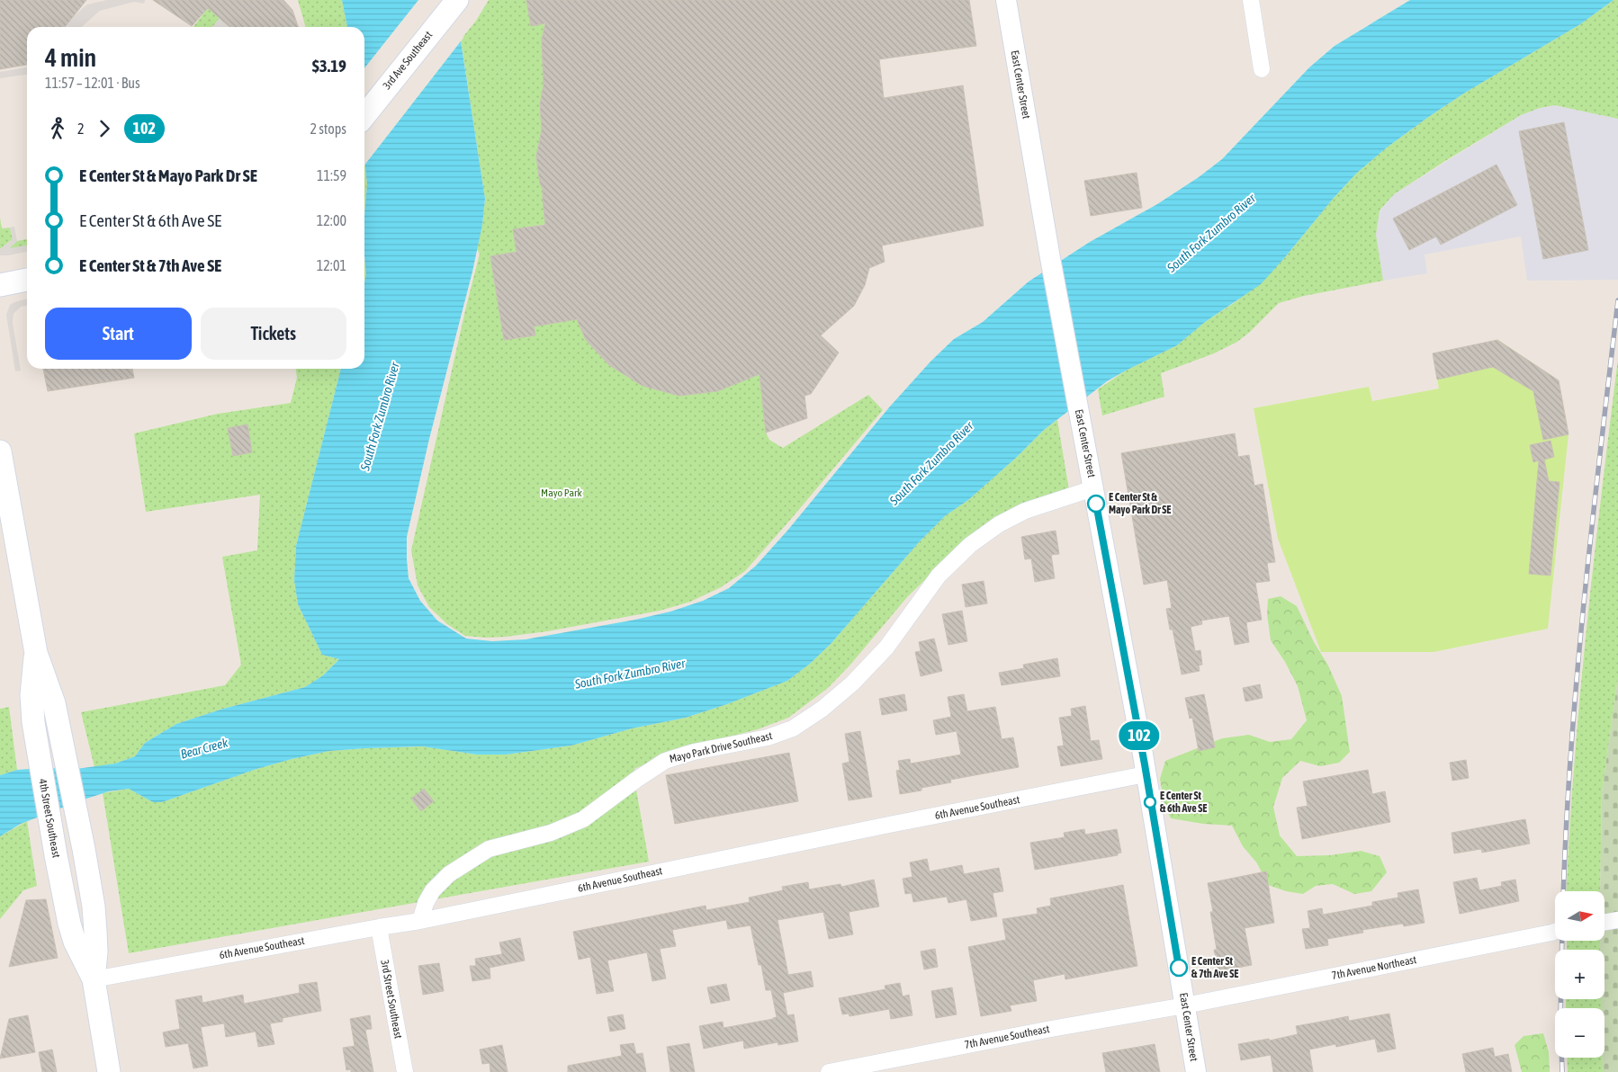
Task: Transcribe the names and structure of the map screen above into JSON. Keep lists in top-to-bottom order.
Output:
{
  "streets": {
    "main road": ["3rd Ave Southeast", "4th Street Southeast"],
    "street": [
      "East Center Street",
      "Mayo Park Drive Southeast",
      "6th Avenue Southeast",
      "7th Avenue Northeast",
      "3rd Street Southeast",
      "7th Avenue Southeast"
    ]
  },
  "crossings": [
    ["East Center Street", "Mayo Park Drive Southeast"],
    ["East Center Street", "6th Avenue Southeast"],
    ["East Center Street", "7th Avenue Northeast"],
    ["East Center Street", "7th Avenue Southeast"],
    ["Mayo Park Drive Southeast", "6th Avenue Southeast"],
    ["6th Avenue Southeast", "4th Street Southeast"],
    ["6th Avenue Southeast", "3rd Street Southeast"],
    ["7th Avenue Northeast", "7th Avenue Southeast"]
  ],
  "water": ["South Fork Zumbro River", "Bear Creek"],
  "parks": ["Mayo Park"],
  "places": ["E Center St & Mayo Park Dr SE", "E Center St & 6th Ave SE", "E Center St & 7th Ave SE"],
  "lines": ["bus line 102"],
  "north": "right",
  "page": {
    "on_map": "102",
    "heading": ["4 min", "11:57 – 12:01 · Bus", "$3.19"],
    "legs": ["2", "102", "2 stops"],
    "list": [
      {
        "name": "E Center St & Mayo Park Dr SE",
        "value": "11:59"
      },
      {
        "name": "E Center St & 6th Ave SE",
        "value": "12:00"
      },
      {
        "name": "E Center St & 7th Ave SE",
        "value": "12:01"
      }
    ],
    "buttons": ["Start", "Tickets"],
    "map_buttons": ["+", "−"]
  }
}
